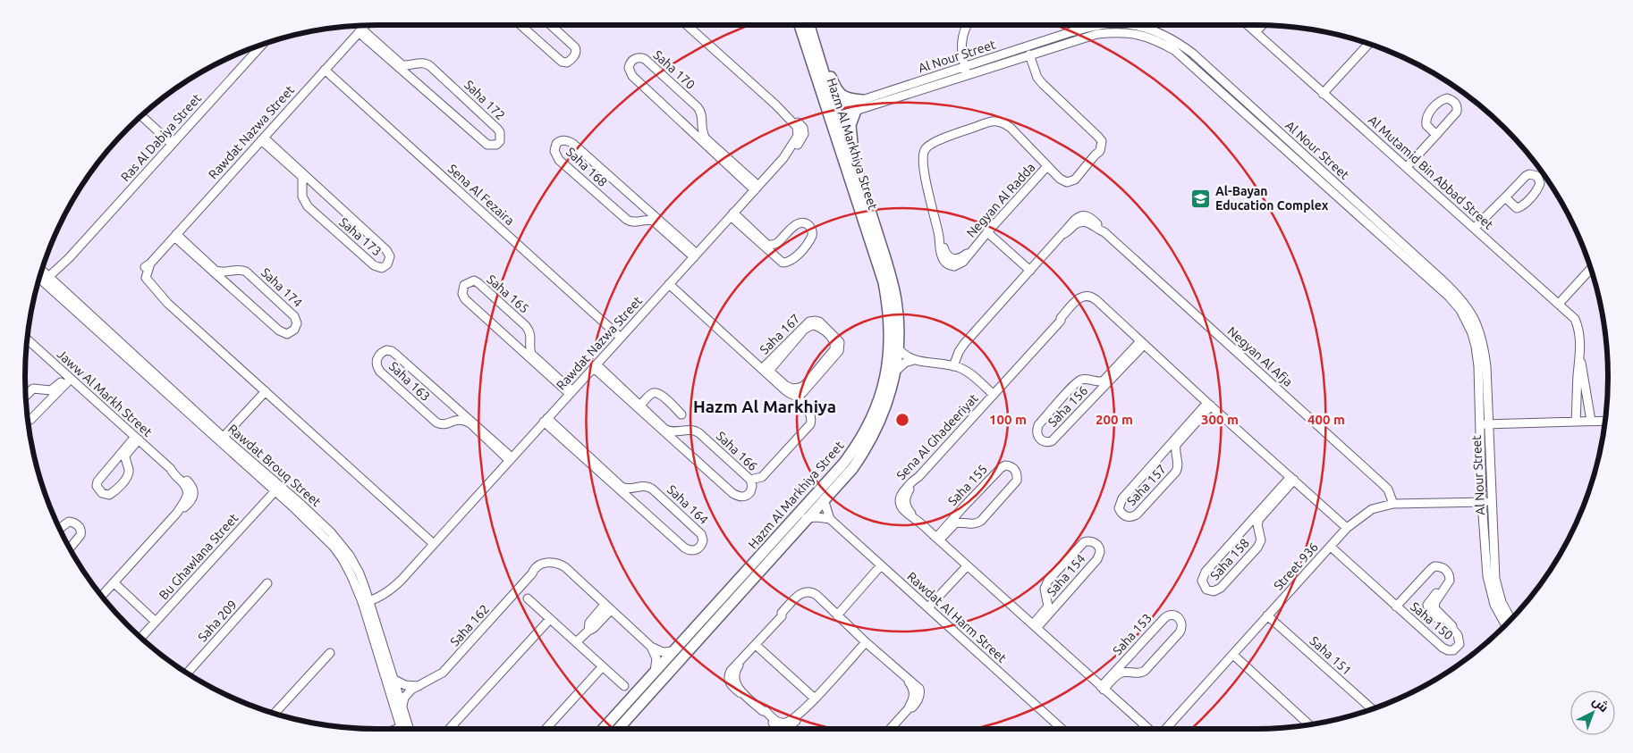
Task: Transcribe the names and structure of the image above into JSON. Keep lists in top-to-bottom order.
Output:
{
  "streets": {
    "street": [
      "Al Nour Street",
      "Saha 170",
      "Saha 172",
      "Rawdat Nazwa Street",
      "Ras Al Dabiya Street",
      "Hazm Al Markhiya Street",
      "Saha 168",
      "Al Mutamid Bin Abbad Street",
      "Sena Al Fezaira",
      "Negyan Al Radda",
      "Saha 173",
      "Saha 174",
      "Saha 165",
      "Saha 167",
      "Negyan Al Afja",
      "Saha 163",
      "Jaww Al Markh Street",
      "Saha 156",
      "Sena Al Ghadeeriyat",
      "Saha 166",
      "Rawdat Brouq Street",
      "Saha 155",
      "Saha 157",
      "Saha 164",
      "Bu Ghawlana Street",
      "Saha 158",
      "Street 936",
      "Saha 154",
      "Rawdat Al Harm Street",
      "Saha 209",
      "Saha 150",
      "Saha 162",
      "Saha 153",
      "Saha 151"
    ]
  },
  "crossings": [
    ["Al Nour Street", "Hazm Al Markhiya Street"],
    ["Al Nour Street", "Street 936"],
    ["Saha 170", "Rawdat Nazwa Street"],
    ["Saha 172", "Rawdat Nazwa Street"],
    ["Rawdat Nazwa Street", "Saha 168"],
    ["Rawdat Nazwa Street", "Sena Al Fezaira"],
    ["Rawdat Nazwa Street", "Saha 173"],
    ["Rawdat Nazwa Street", "Saha 174"],
    ["Rawdat Nazwa Street", "Saha 165"],
    ["Rawdat Nazwa Street", "Saha 167"],
    ["Rawdat Nazwa Street", "Saha 163"],
    ["Rawdat Nazwa Street", "Saha 166"],
    ["Rawdat Nazwa Street", "Rawdat Brouq Street"],
    ["Rawdat Nazwa Street", "Saha 164"],
    ["Ras Al Dabiya Street", "Rawdat Brouq Street"],
    ["Hazm Al Markhiya Street", "Rawdat Al Harm Street"],
    ["Saha 167", "Saha 166"],
    ["Negyan Al Afja", "Street 936"],
    ["Saha 156", "Sena Al Ghadeeriyat"],
    ["Sena Al Ghadeeriyat", "Saha 155"],
    ["Sena Al Ghadeeriyat", "Saha 157"],
    ["Sena Al Ghadeeriyat", "Saha 158"],
    ["Sena Al Ghadeeriyat", "Street 936"],
    ["Sena Al Ghadeeriyat", "Saha 154"],
    ["Sena Al Ghadeeriyat", "Saha 153"],
    ["Rawdat Brouq Street", "Bu Ghawlana Street"],
    ["Rawdat Brouq Street", "Saha 162"],
    ["Street 936", "Saha 150"],
    ["Street 936", "Saha 151"]
  ],
  "districts": ["Hazm Al Markhiya"],
  "places": {
    "school or university": ["Al-Bayan Education Complex"]
  },
  "north": "top right",
  "rings": [
    "100 m",
    "200 m",
    "300 m",
    "400 m"
  ]
}
